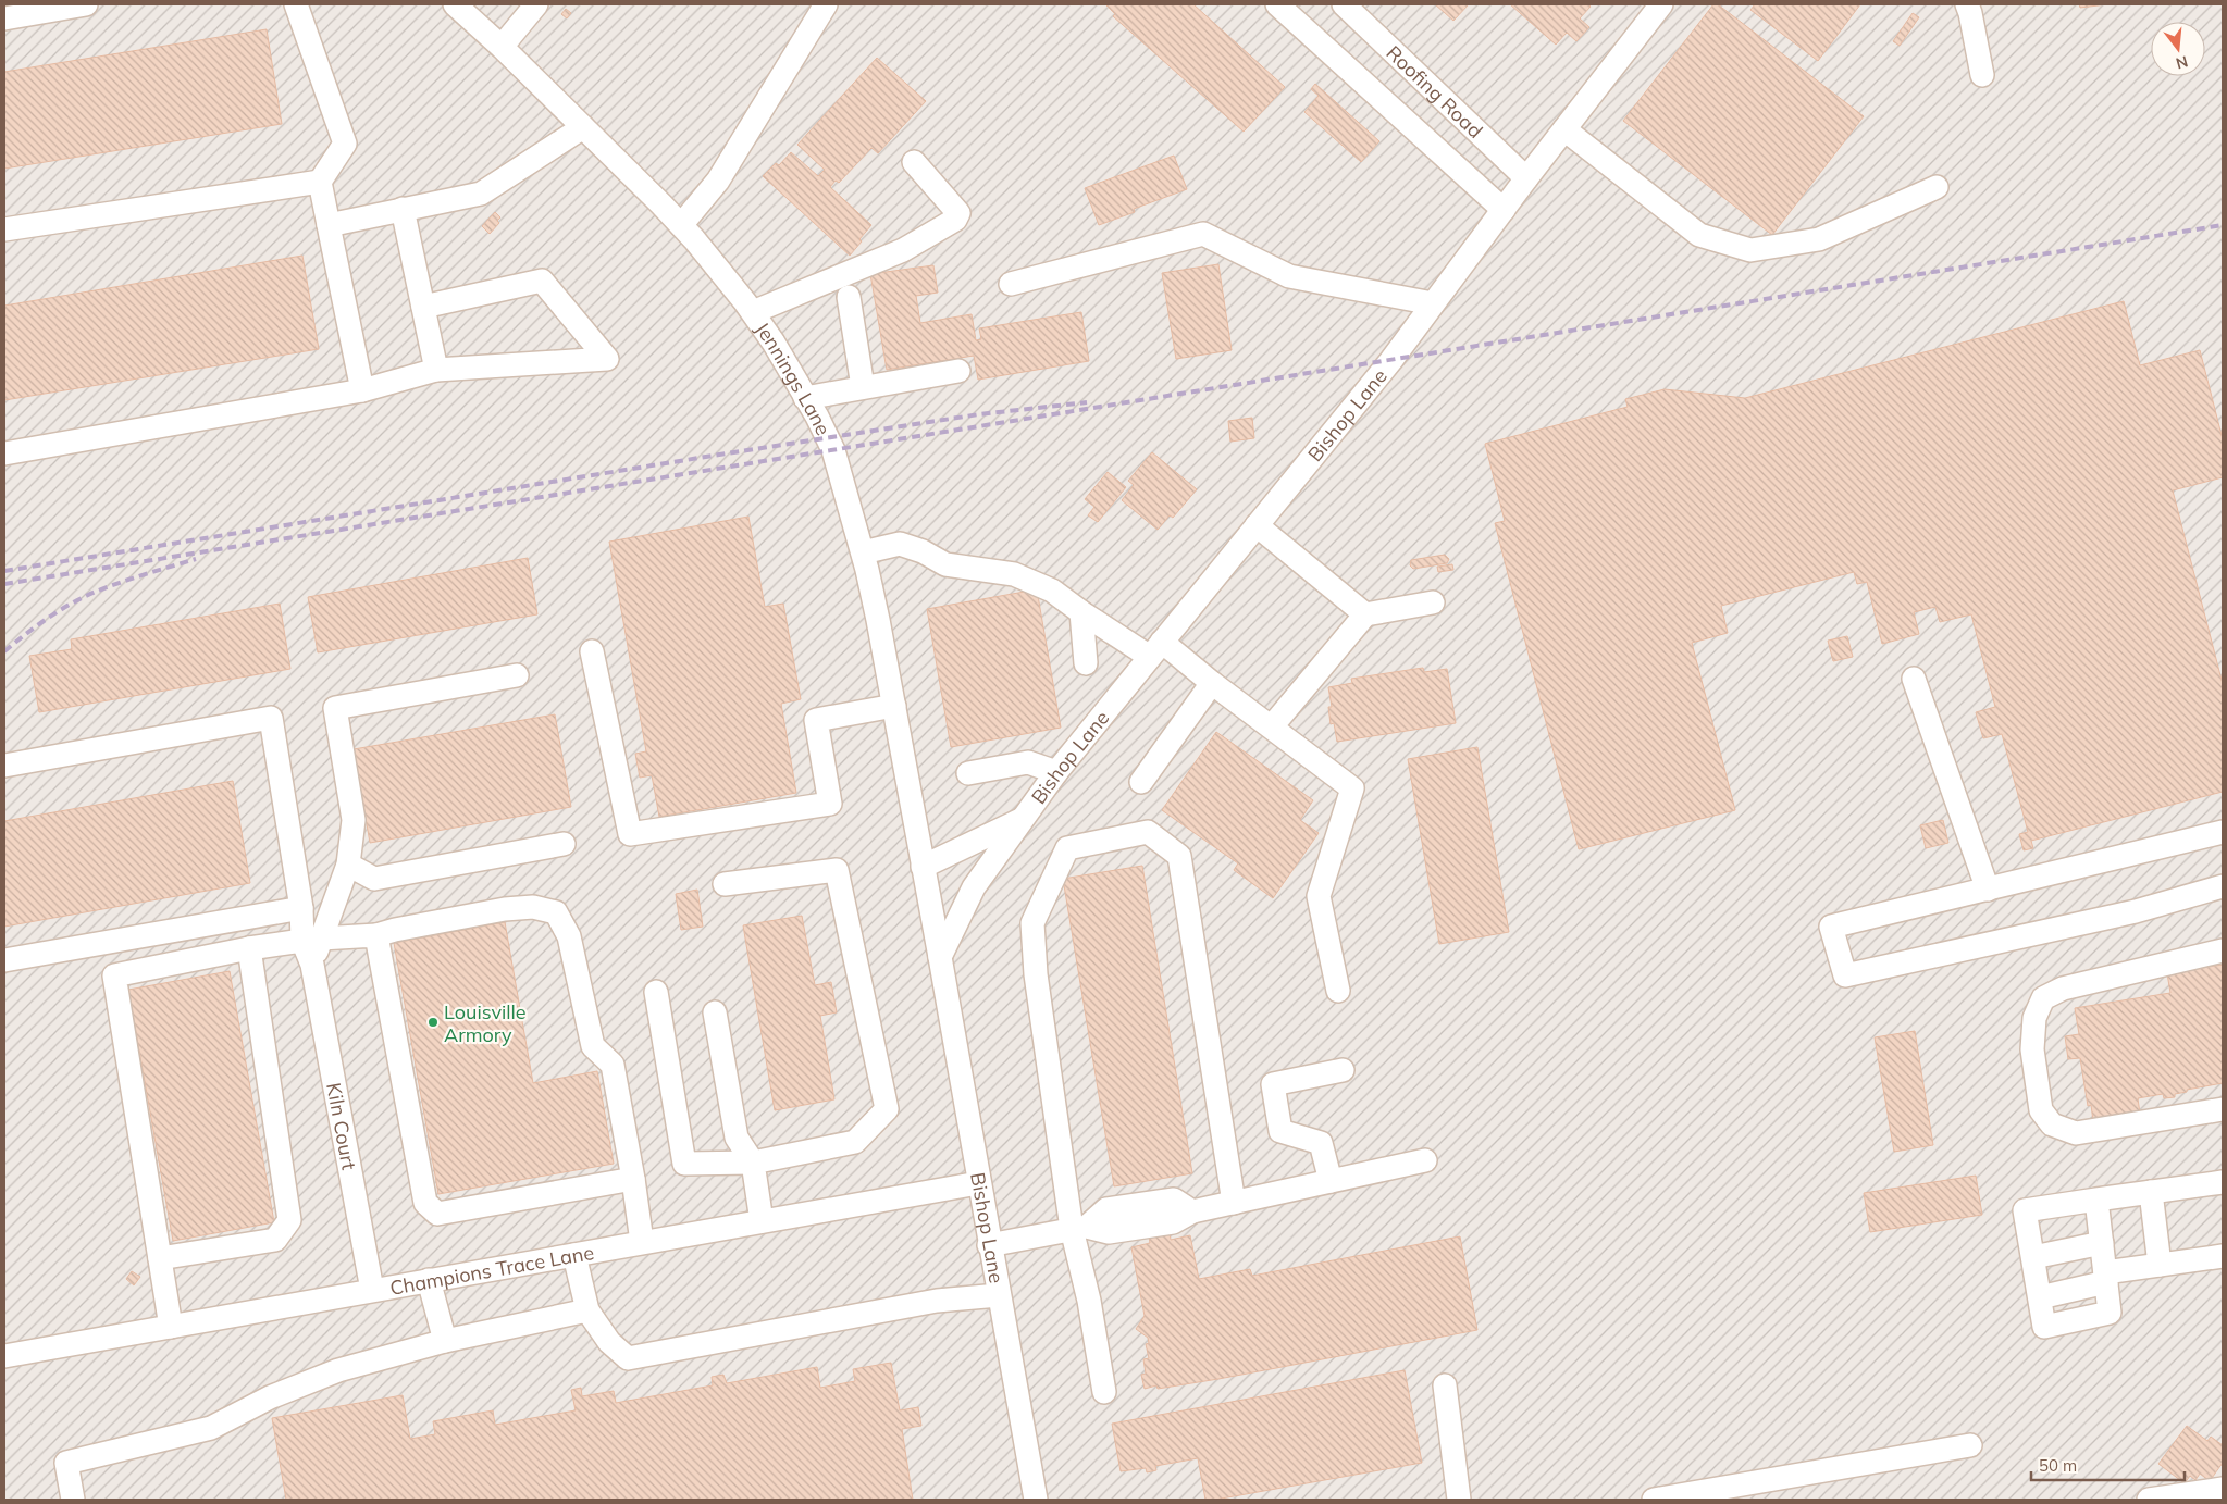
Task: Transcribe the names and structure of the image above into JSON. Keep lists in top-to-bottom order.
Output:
{
  "streets": {
    "street": [
      "Roofing Road",
      "Jennings Lane",
      "Bishop Lane",
      "Kiln Court",
      "Champions Trace Lane"
    ]
  },
  "crossings": [
    ["Roofing Road", "Bishop Lane"],
    ["Jennings Lane", "Bishop Lane"],
    ["Bishop Lane", "Champions Trace Lane"],
    ["Kiln Court", "Champions Trace Lane"]
  ],
  "places": ["Louisville Armory"],
  "scale_bar": "50 m",
  "north": "bottom"
}
